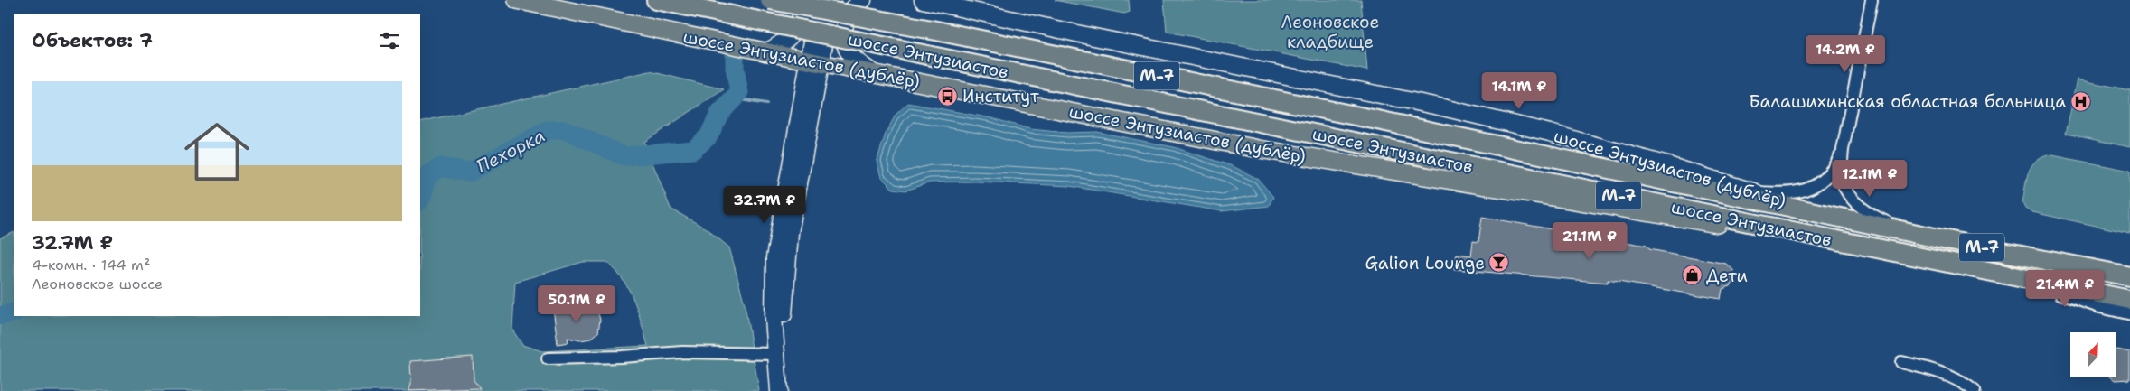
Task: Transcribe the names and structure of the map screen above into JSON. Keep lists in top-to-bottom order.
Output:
{
  "streets": {
    "highway": ["шоссе Энтузиастов", "М-7"],
    "main road": ["шоссе Энтузиастов (дублёр)"]
  },
  "crossings": [
    ["шоссе Энтузиастов", "шоссе Энтузиастов (дублёр)"]
  ],
  "water": ["Пехорка"],
  "parks": ["Леоновское кладбище"],
  "places": {
    "bus stop": ["Институт"],
    "hospital": ["Балашихинская областная больница"],
    "bar": ["Galion Lounge"],
    "shop": ["Дети"]
  },
  "north": "top right",
  "page": {
    "heading": "Объектов: 7",
    "price": [
      "14.2M ₽",
      "14.1M ₽",
      "12.1M ₽",
      "32.7M ₽",
      "21.1M ₽",
      "21.4M ₽",
      "50.1M ₽"
    ],
    "list": [
      {
        "name": "32.7M ₽",
        "note": "4-комн. · 144 m² · Леоновское шоссе"
      }
    ]
  }
}
